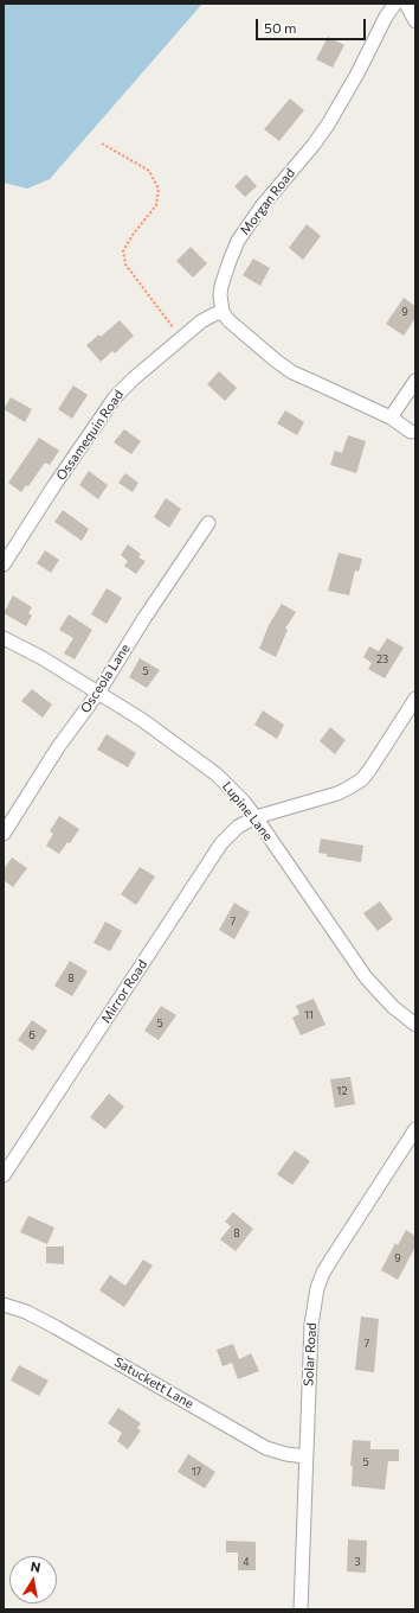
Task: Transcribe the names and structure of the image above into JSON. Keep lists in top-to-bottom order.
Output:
{
  "streets": {
    "street": [
      "Morgan Road",
      "Ossamequin Road",
      "Osceola Lane",
      "Lupine Lane",
      "Mirror Road",
      "Solar Road",
      "Satuckett Lane"
    ]
  },
  "crossings": [
    ["Morgan Road", "Ossamequin Road"],
    ["Osceola Lane", "Lupine Lane"],
    ["Lupine Lane", "Mirror Road"],
    ["Solar Road", "Satuckett Lane"]
  ],
  "house_numbers": [
    "9",
    "23",
    "5",
    "7",
    "8",
    "11",
    "5",
    "6",
    "12",
    "8",
    "9",
    "7",
    "5",
    "17",
    "4",
    "3"
  ],
  "scale_bar": "50 m",
  "north": "top"
}
